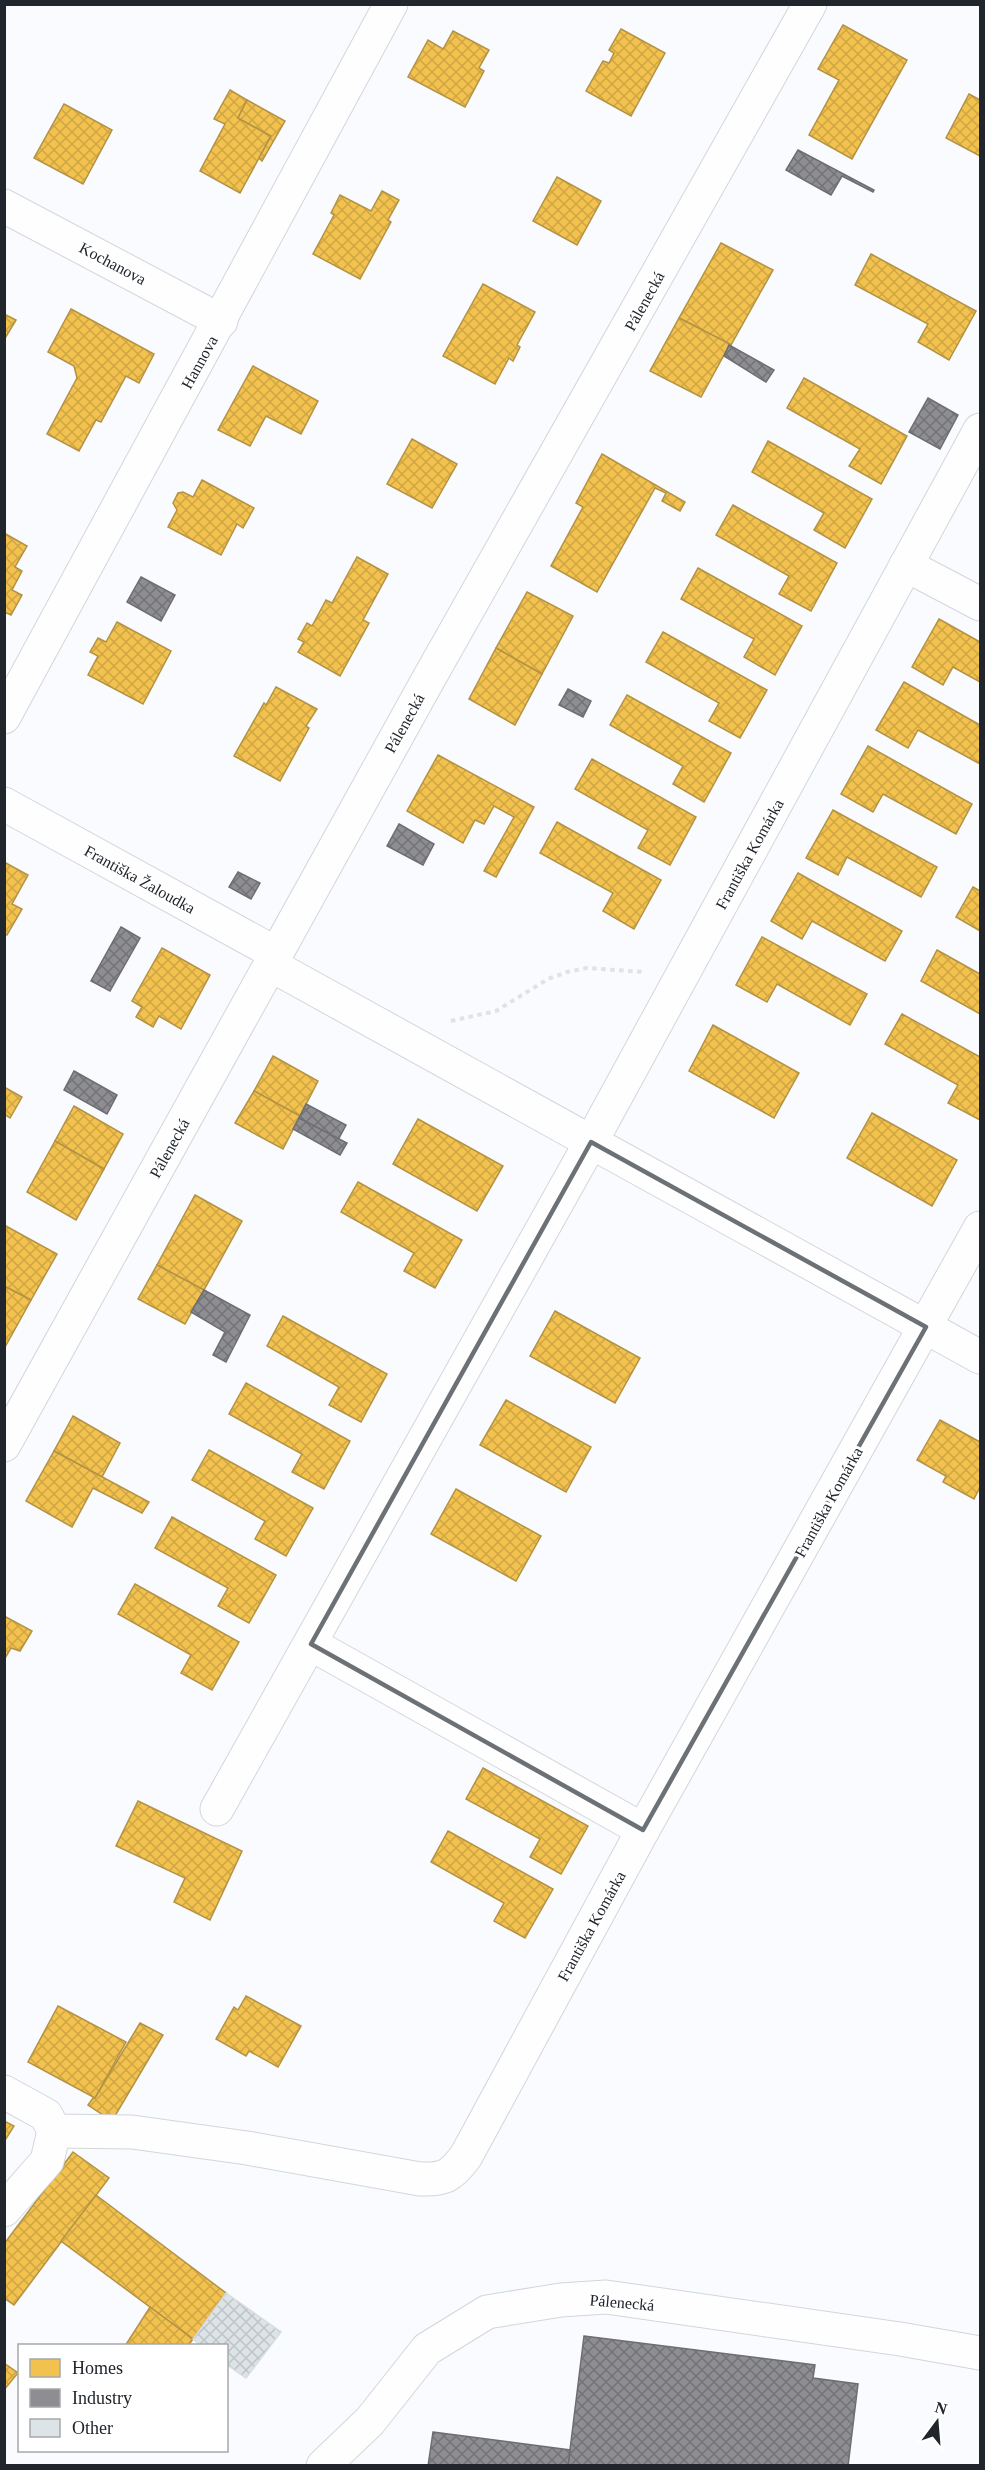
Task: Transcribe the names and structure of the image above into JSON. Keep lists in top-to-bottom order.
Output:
{
  "streets": {
    "street": [
      "Kochanova",
      "Pálenecká",
      "Hannova",
      "Františka Komárka",
      "Františka Žaloudka"
    ]
  },
  "crossings": [
    ["Kochanova", "Hannova"],
    ["Pálenecká", "Františka Žaloudka"]
  ],
  "legend": ["Homes", "Industry", "Other"],
  "north": "top"
}
